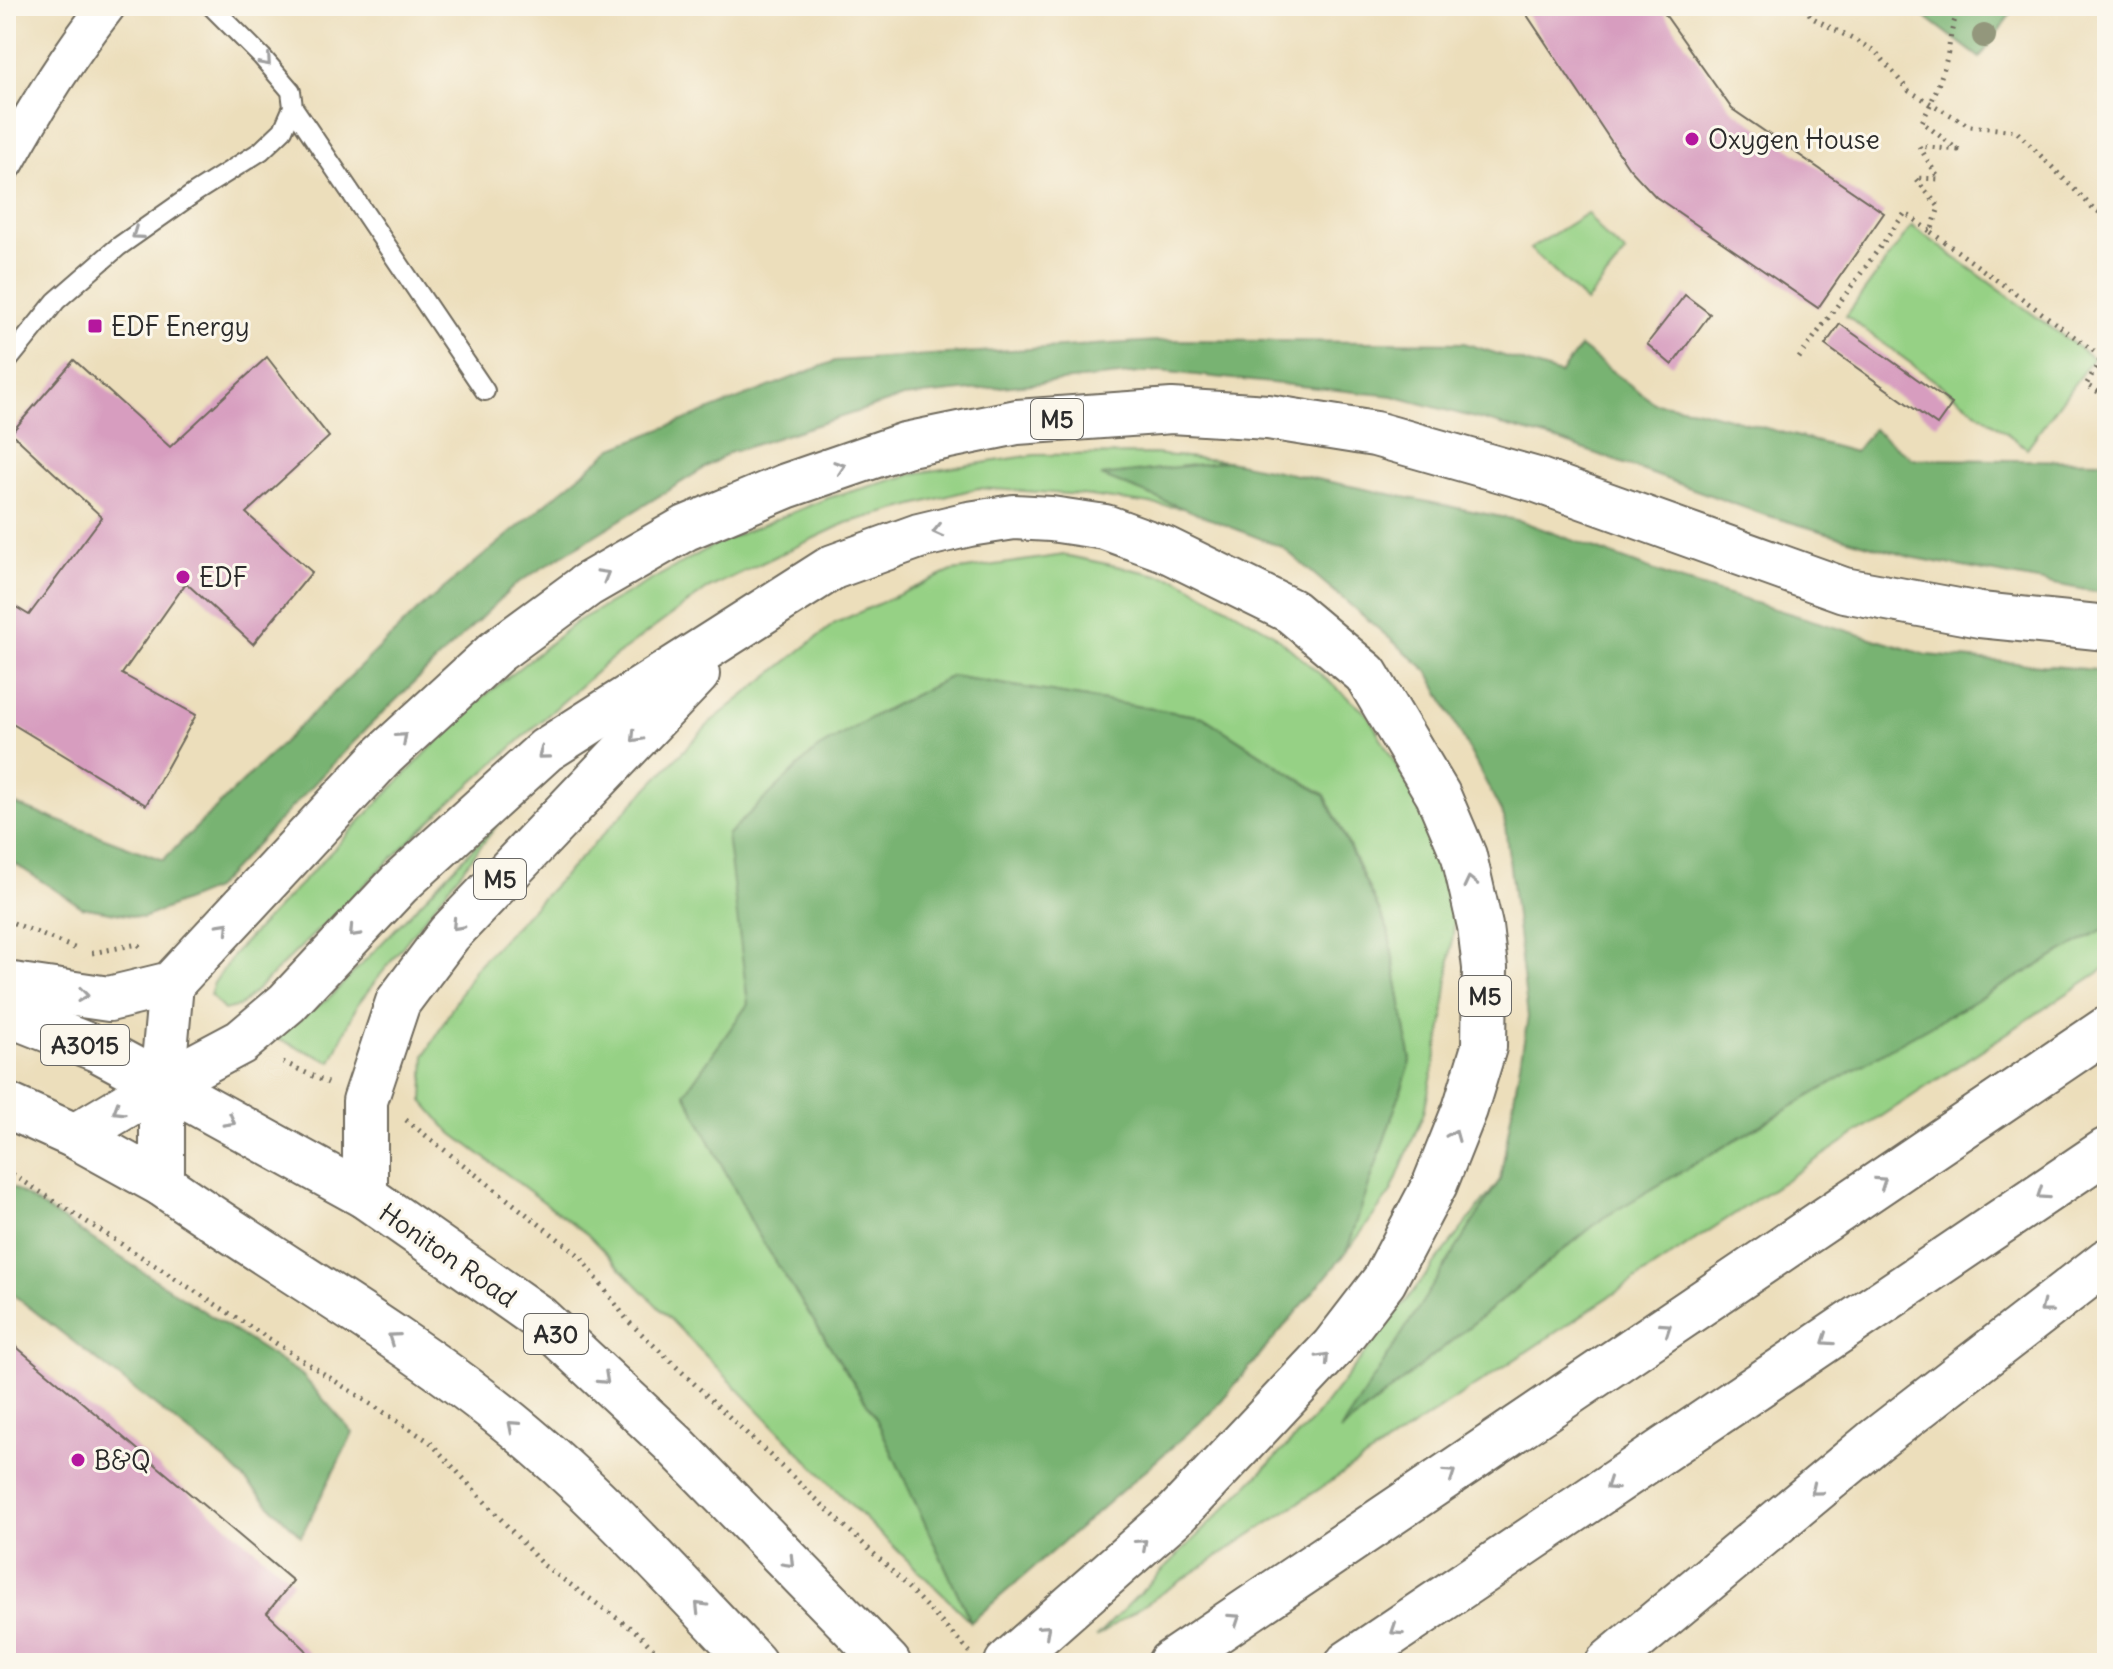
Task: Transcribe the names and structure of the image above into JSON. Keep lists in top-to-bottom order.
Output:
{
  "streets": {
    "main road": [
      "M5",
      "A3015",
      "Honiton Road",
      "A30"
    ]
  },
  "crossings": [
    ["M5", "Honiton Road"]
  ],
  "places": {
    "other": ["Oxygen House", "EDF", "B&Q"],
    "transit": ["EDF Energy"]
  }
}
